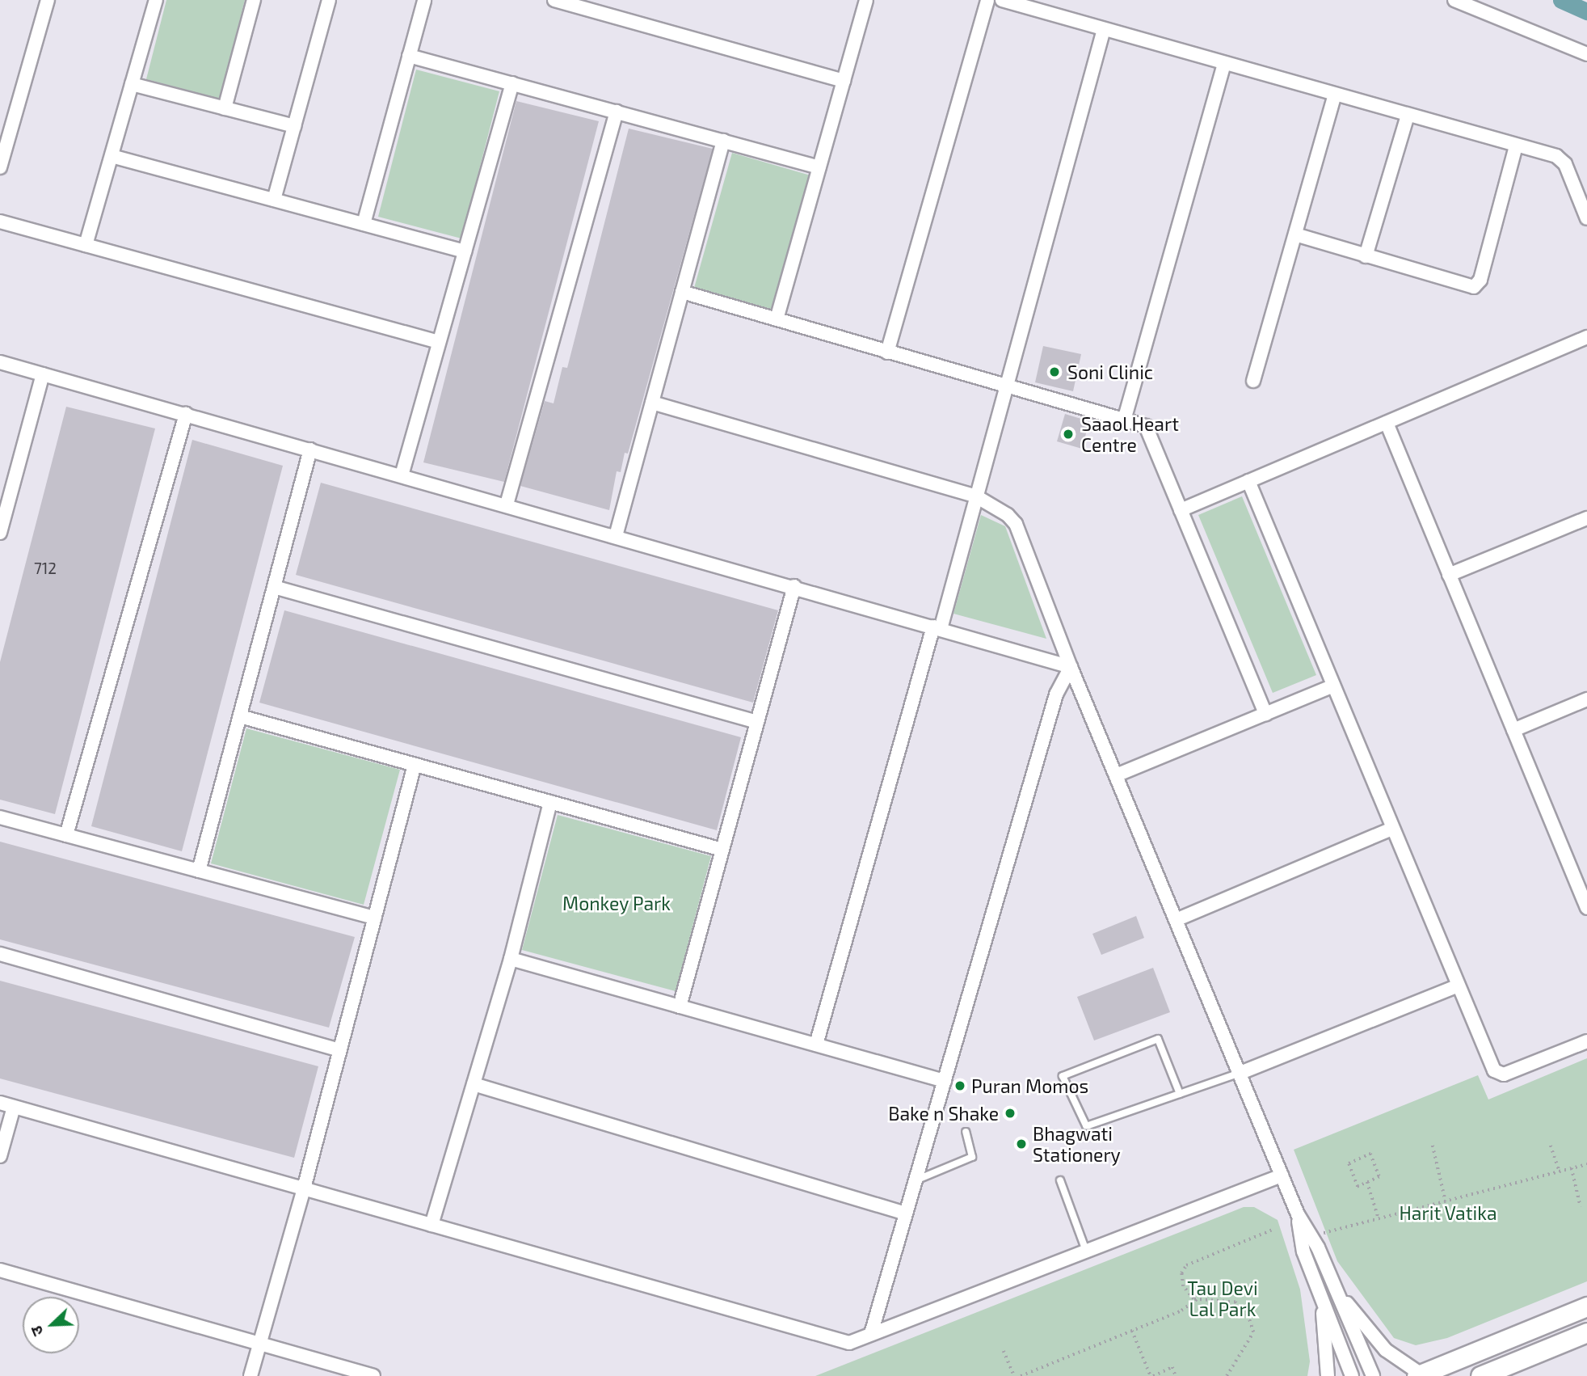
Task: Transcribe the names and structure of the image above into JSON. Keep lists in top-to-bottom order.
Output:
{
  "parks": ["Monkey Park", "Harit Vatika", "Tau Devi Lal Park"],
  "places": [
    "Soni Clinic",
    "Saaol Heart Centre",
    "Puran Momos",
    "Bake n Shake",
    "Bhagwati Stationery"
  ],
  "house_numbers": ["712"],
  "north": "bottom left"
}
